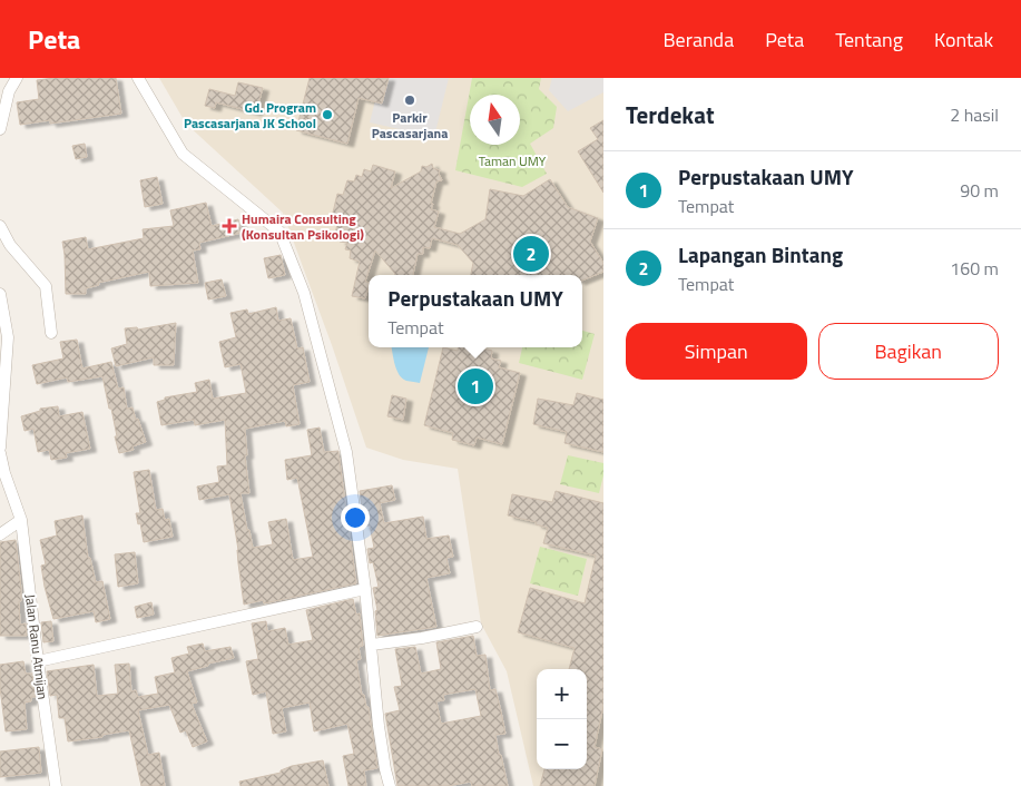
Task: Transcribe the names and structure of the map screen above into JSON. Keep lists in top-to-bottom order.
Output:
{
  "streets": {
    "street": ["Jalan Ranu Atmijan"]
  },
  "parks": ["Taman UMY"],
  "places": {
    "other": ["Parkir Pascasarjana", "Gd. Program Pascasarjana JK School"],
    "health": ["Humaira Consulting (Konsultan Psikologi)"]
  },
  "north": "top",
  "page": {
    "header": "Peta",
    "nav": [
      "Beranda",
      "Peta",
      "Tentang",
      "Kontak"
    ],
    "heading": ["Terdekat", "2 hasil"],
    "list": [
      {
        "mark": "1",
        "name": "Perpustakaan UMY",
        "note": "Tempat",
        "value": "90 m"
      },
      {
        "mark": "2",
        "name": "Lapangan Bintang",
        "note": "Tempat",
        "value": "160 m"
      }
    ],
    "pins": ["2", "1"],
    "popup": ["Perpustakaan UMY", "Tempat"],
    "buttons": ["Simpan", "Bagikan"],
    "map_buttons": ["+", "−"]
  }
}
